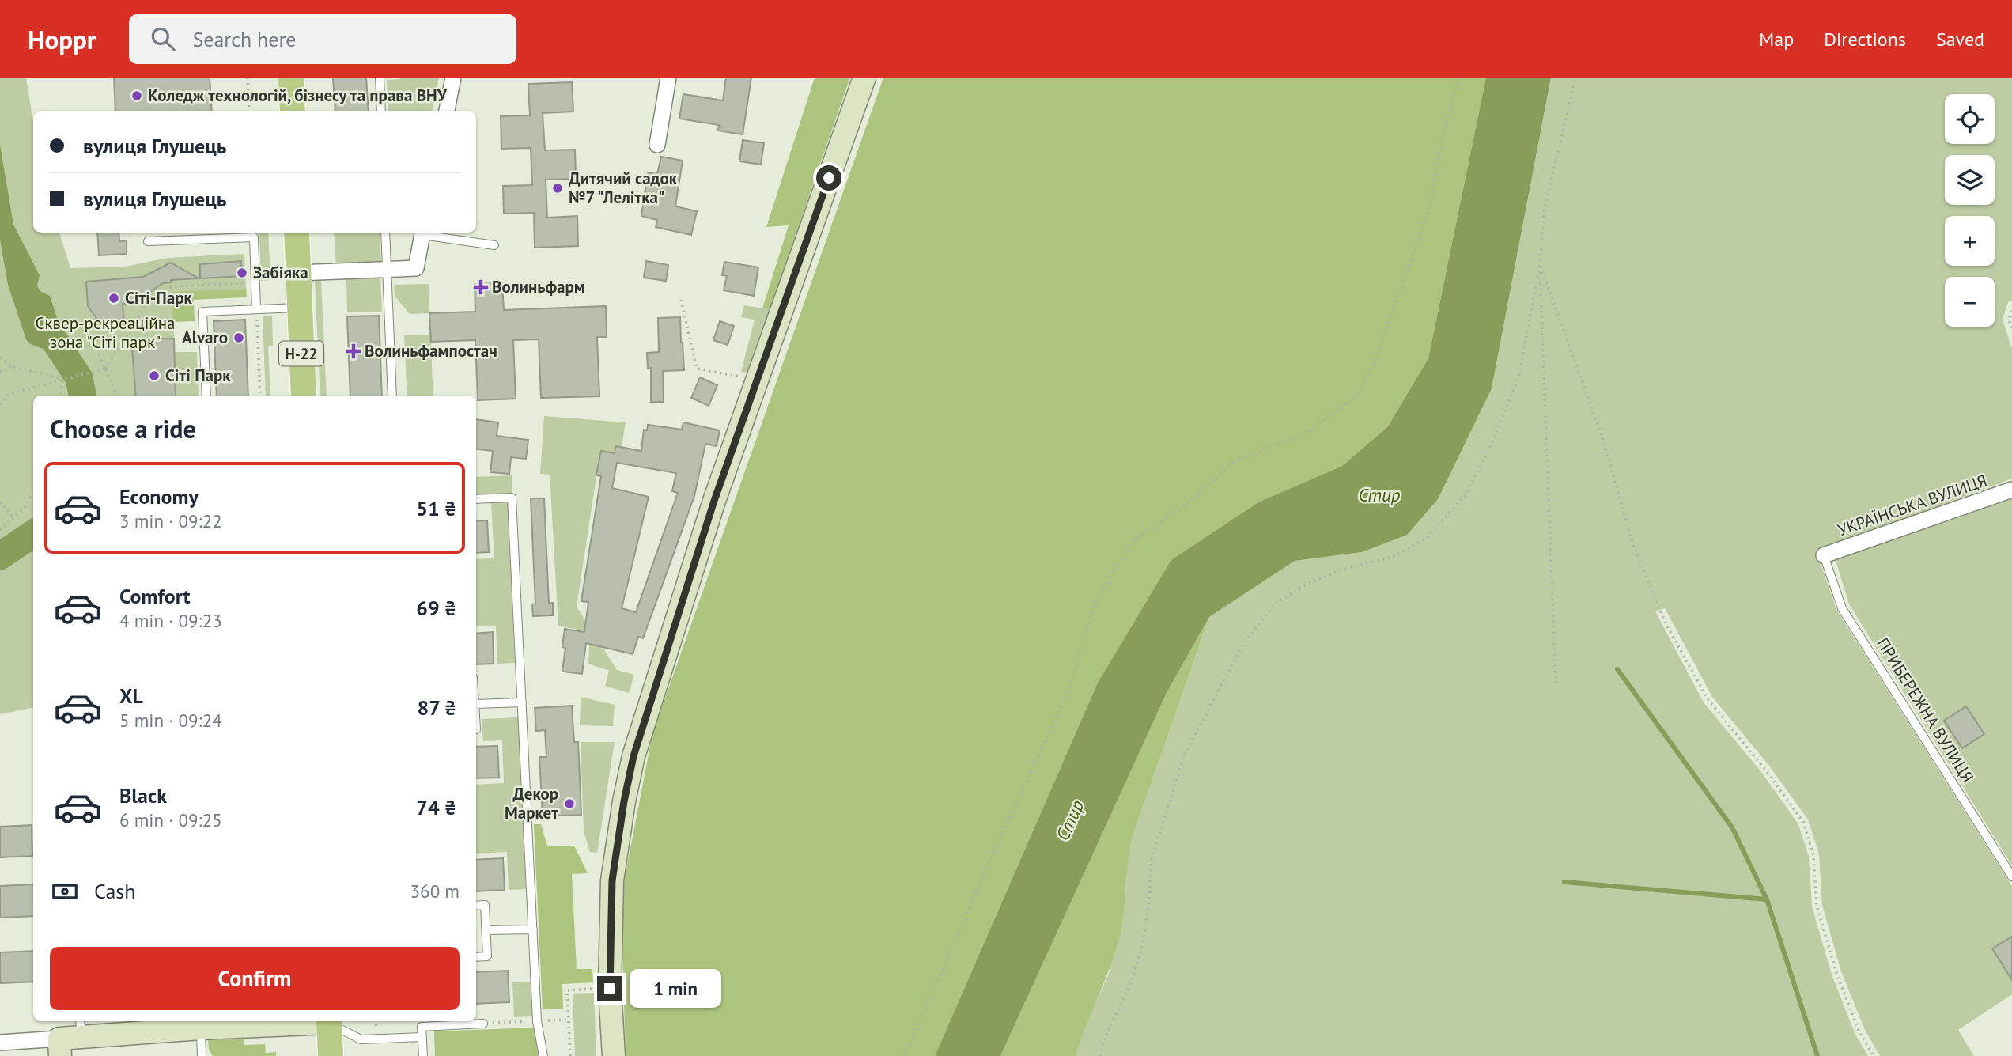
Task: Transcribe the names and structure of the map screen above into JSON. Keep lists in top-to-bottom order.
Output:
{
  "streets": {
    "main road": ["Н-22"],
    "street": ["УКРАЇНСЬКА ВУЛИЦЯ"],
    "lane": ["ПРИБЕРЕЖНА ВУЛИЦЯ"]
  },
  "crossings": [
    ["УКРАЇНСЬКА ВУЛИЦЯ", "ПРИБЕРЕЖНА ВУЛИЦЯ"]
  ],
  "water": ["Стир"],
  "parks": ["Сквер-рекреаційна зона \"Сіті парк\""],
  "places": {
    "other": [
      "Коледж технологій, бізнесу та права ВНУ",
      "Дитячий садок №7 \"Лелітка\"",
      "Забіяка",
      "Сіті-Парк",
      "Alvaro",
      "Сіті Парк",
      "Декор Маркет"
    ],
    "health": ["Волиньфарм", "Волиньфампостач"]
  },
  "page": {
    "header": "Hoppr",
    "search": "Search here",
    "nav": ["Map", "Directions", "Saved"],
    "map_buttons": ["+", "−"],
    "banner": ["вулиця Глушець", "вулиця Глушець"],
    "heading": "Choose a ride",
    "list": [
      {
        "name": "Economy",
        "note": "3 min · 09:22",
        "value": "51 ₴"
      },
      {
        "name": "Comfort",
        "note": "4 min · 09:23",
        "value": "69 ₴"
      },
      {
        "name": "XL",
        "note": "5 min · 09:24",
        "value": "87 ₴"
      },
      {
        "name": "Black",
        "note": "6 min · 09:25",
        "value": "74 ₴"
      }
    ],
    "pay": ["Cash", "360 m"],
    "buttons": "Confirm",
    "bubble": "1 min"
  }
}
